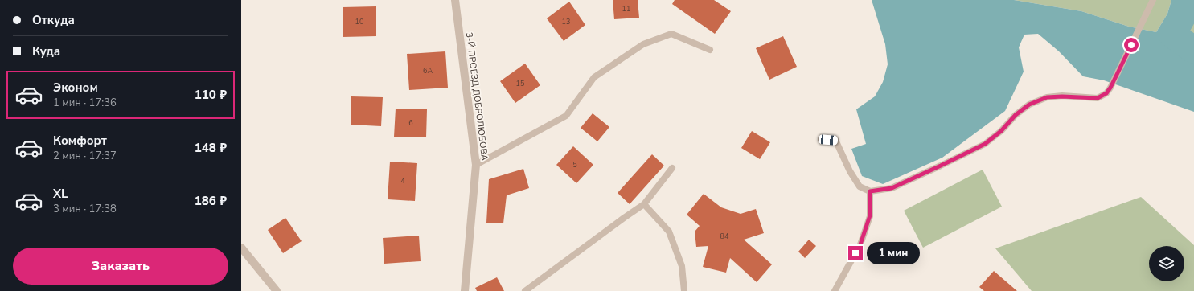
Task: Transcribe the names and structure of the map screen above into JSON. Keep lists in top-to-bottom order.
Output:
{
  "streets": {
    "street": ["3-Й ПРОЕЗД ДОБРОЛЮБОВА"]
  },
  "house_numbers": [
    "11",
    "10",
    "13",
    "6А",
    "15",
    "6",
    "5",
    "4",
    "84"
  ],
  "page": {
    "banner": ["Откуда", "Куда"],
    "list": [
      {
        "name": "Эконом",
        "note": "1 мин · 17:36",
        "value": "110 ₽"
      },
      {
        "name": "Комфорт",
        "note": "2 мин · 17:37",
        "value": "148 ₽"
      },
      {
        "name": "XL",
        "note": "3 мин · 17:38",
        "value": "186 ₽"
      }
    ],
    "buttons": "Заказать",
    "bubble": "1 мин"
  }
}
